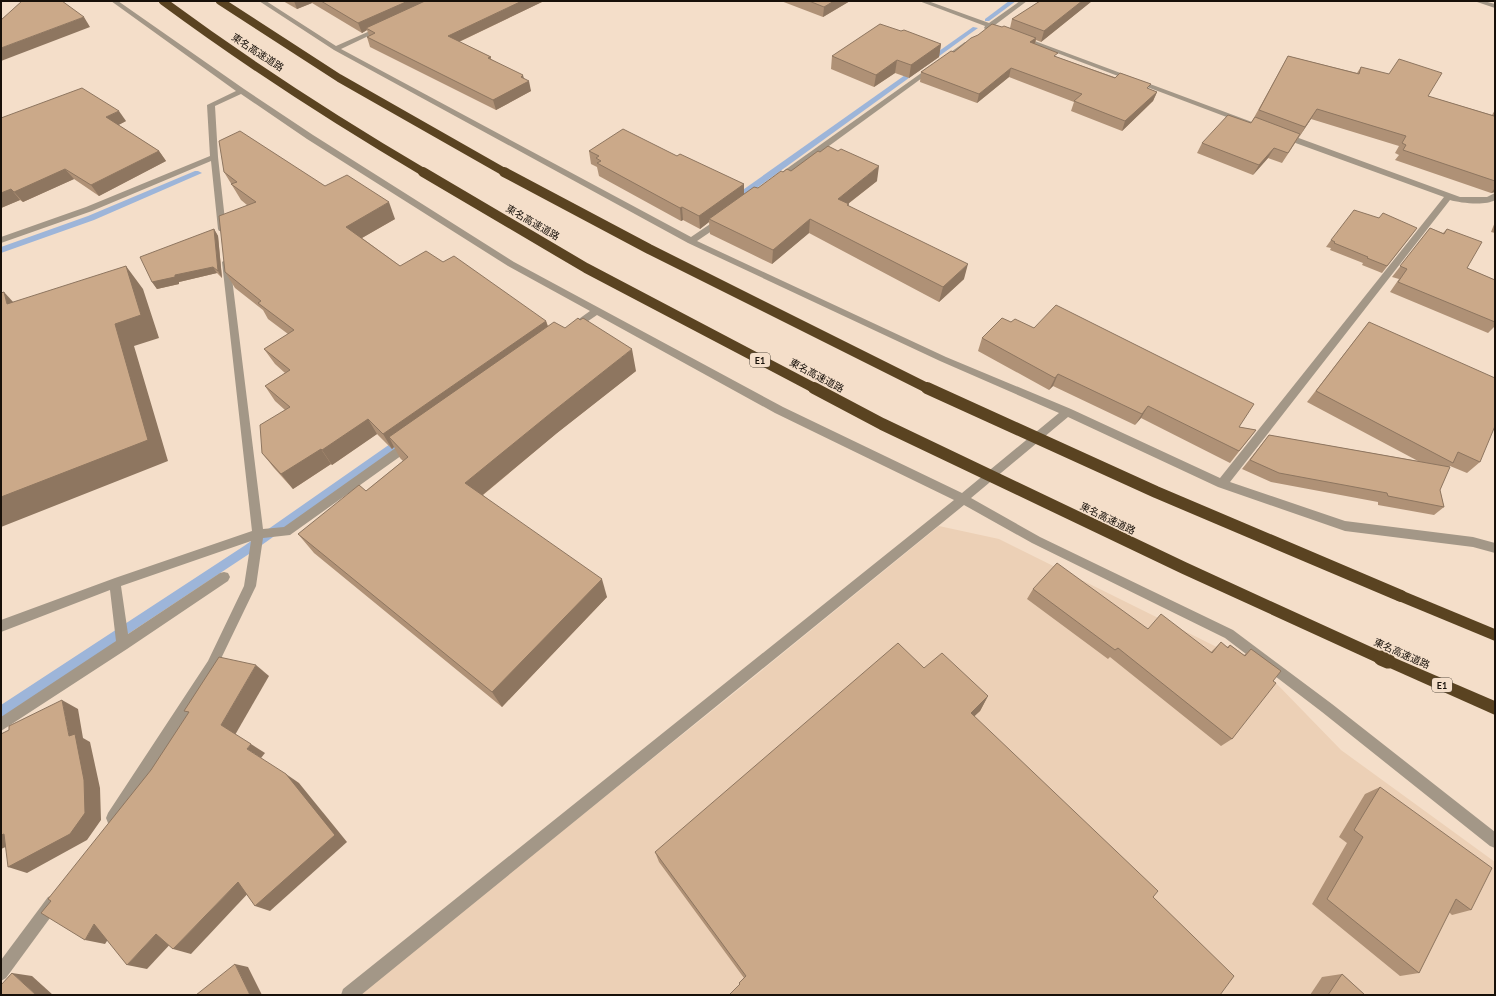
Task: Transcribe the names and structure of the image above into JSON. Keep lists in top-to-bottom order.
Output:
{
  "streets": {
    "highway": ["東名高速道路", "E1"]
  }
}
